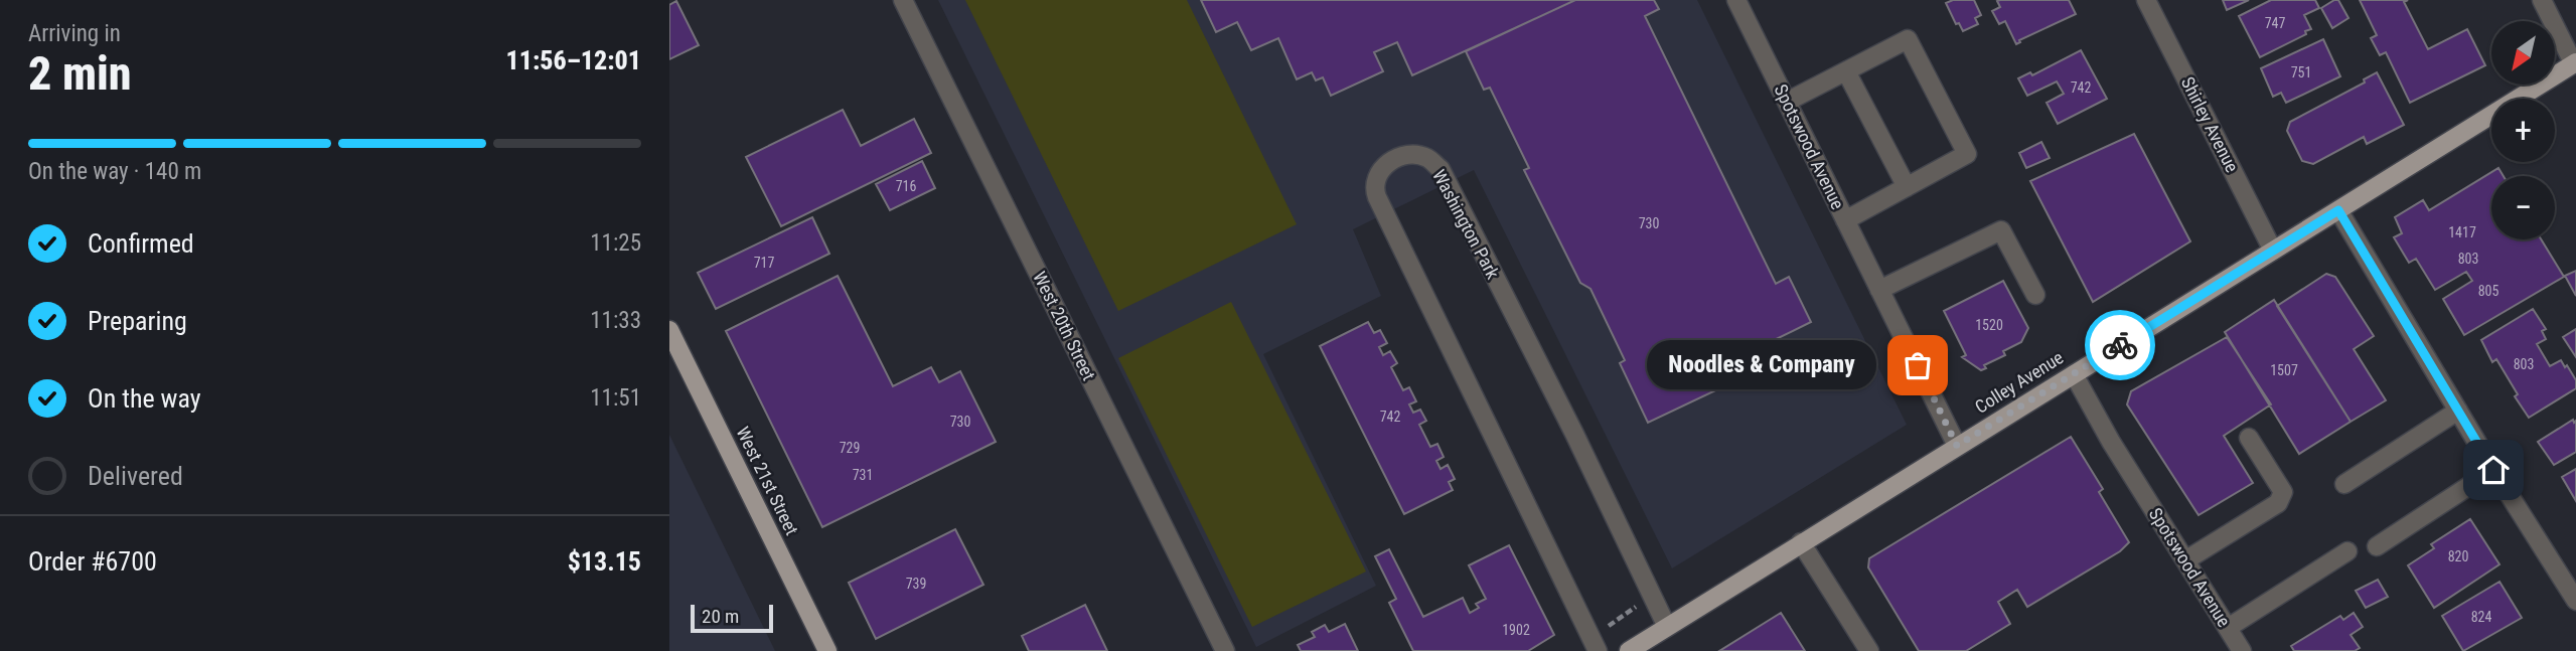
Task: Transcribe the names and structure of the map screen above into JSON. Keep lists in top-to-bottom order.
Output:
{
  "streets": {
    "main road": ["Colley Avenue", "West 21st Street"],
    "street": [
      "Shirley Avenue",
      "Spotswood Avenue",
      "Washington Park",
      "West 20th Street"
    ]
  },
  "crossings": [
    ["Shirley Avenue", "Colley Avenue"],
    ["Spotswood Avenue", "Colley Avenue"],
    ["Washington Park", "Colley Avenue"]
  ],
  "places": ["Noodles & Company"],
  "house_numbers": [
    "747",
    "751",
    "742",
    "716",
    "730",
    "1417",
    "803",
    "717",
    "805",
    "1520",
    "803",
    "1507",
    "742",
    "730",
    "729",
    "731",
    "820",
    "739",
    "824",
    "1902"
  ],
  "scale_bar": "20 m",
  "north": "bottom left",
  "page": {
    "heading": ["2 min", "Arriving in", "11:56–12:01"],
    "panel": ["Order #6700", "$13.15"],
    "map_buttons": ["+", "−"],
    "bar": "On the way · 140 m",
    "list": [
      ["Confirmed", "11:25"],
      ["Preparing", "11:33"],
      ["On the way", "11:51"],
      "Delivered"
    ],
    "bubble": "Noodles & Company",
    "scale": "20 m"
  }
}
